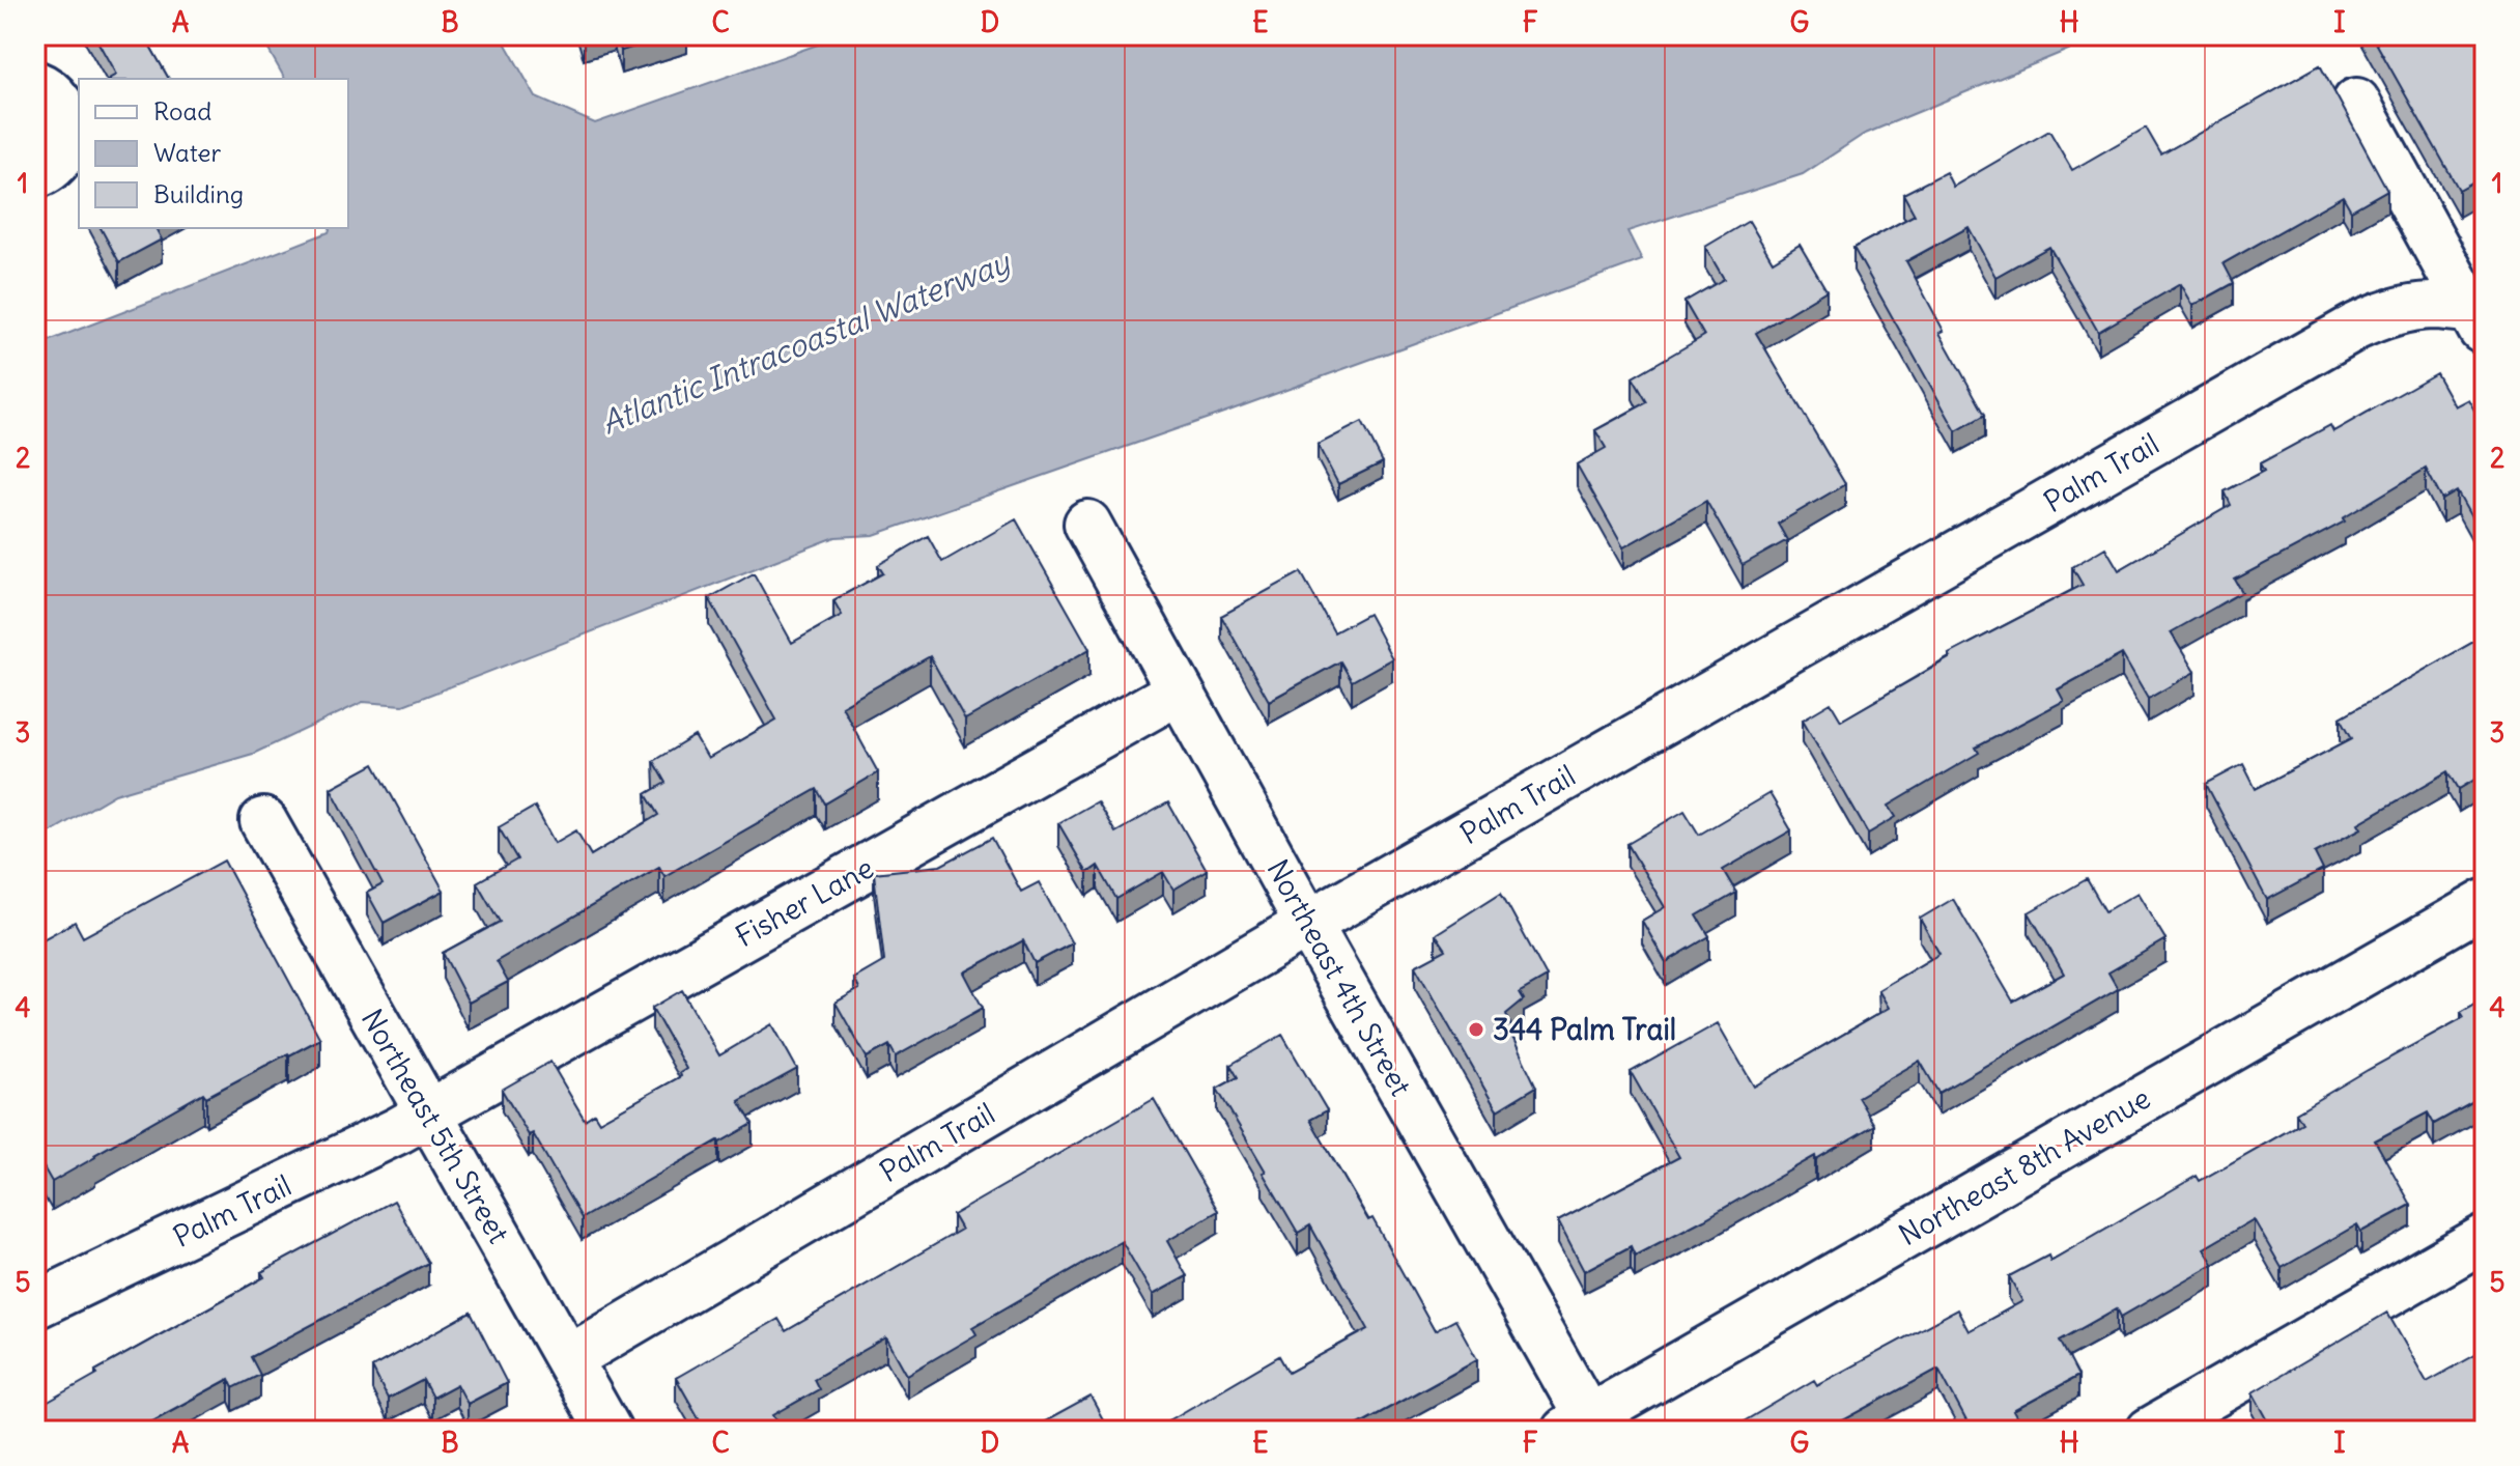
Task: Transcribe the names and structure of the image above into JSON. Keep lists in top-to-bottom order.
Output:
{
  "streets": {
    "street": [
      "Palm Trail",
      "Fisher Lane",
      "Northeast 4th Street",
      "Northeast 5th Street",
      "Northeast 8th Avenue"
    ]
  },
  "crossings": [
    ["Palm Trail", "Fisher Lane"],
    ["Palm Trail", "Northeast 4th Street"],
    ["Palm Trail", "Northeast 5th Street"],
    ["Fisher Lane", "Northeast 4th Street"],
    ["Fisher Lane", "Northeast 5th Street"],
    ["Northeast 4th Street", "Northeast 8th Avenue"]
  ],
  "water": ["Atlantic Intracoastal Waterway"],
  "places": ["344 Palm Trail"],
  "legend": ["Road", "Water", "Building"],
  "grid": {
    "columns": [
      "A",
      "B",
      "C",
      "D",
      "E",
      "F",
      "G",
      "H",
      "I"
    ],
    "rows": [
      "1",
      "2",
      "3",
      "4",
      "5"
    ]
  }
}
